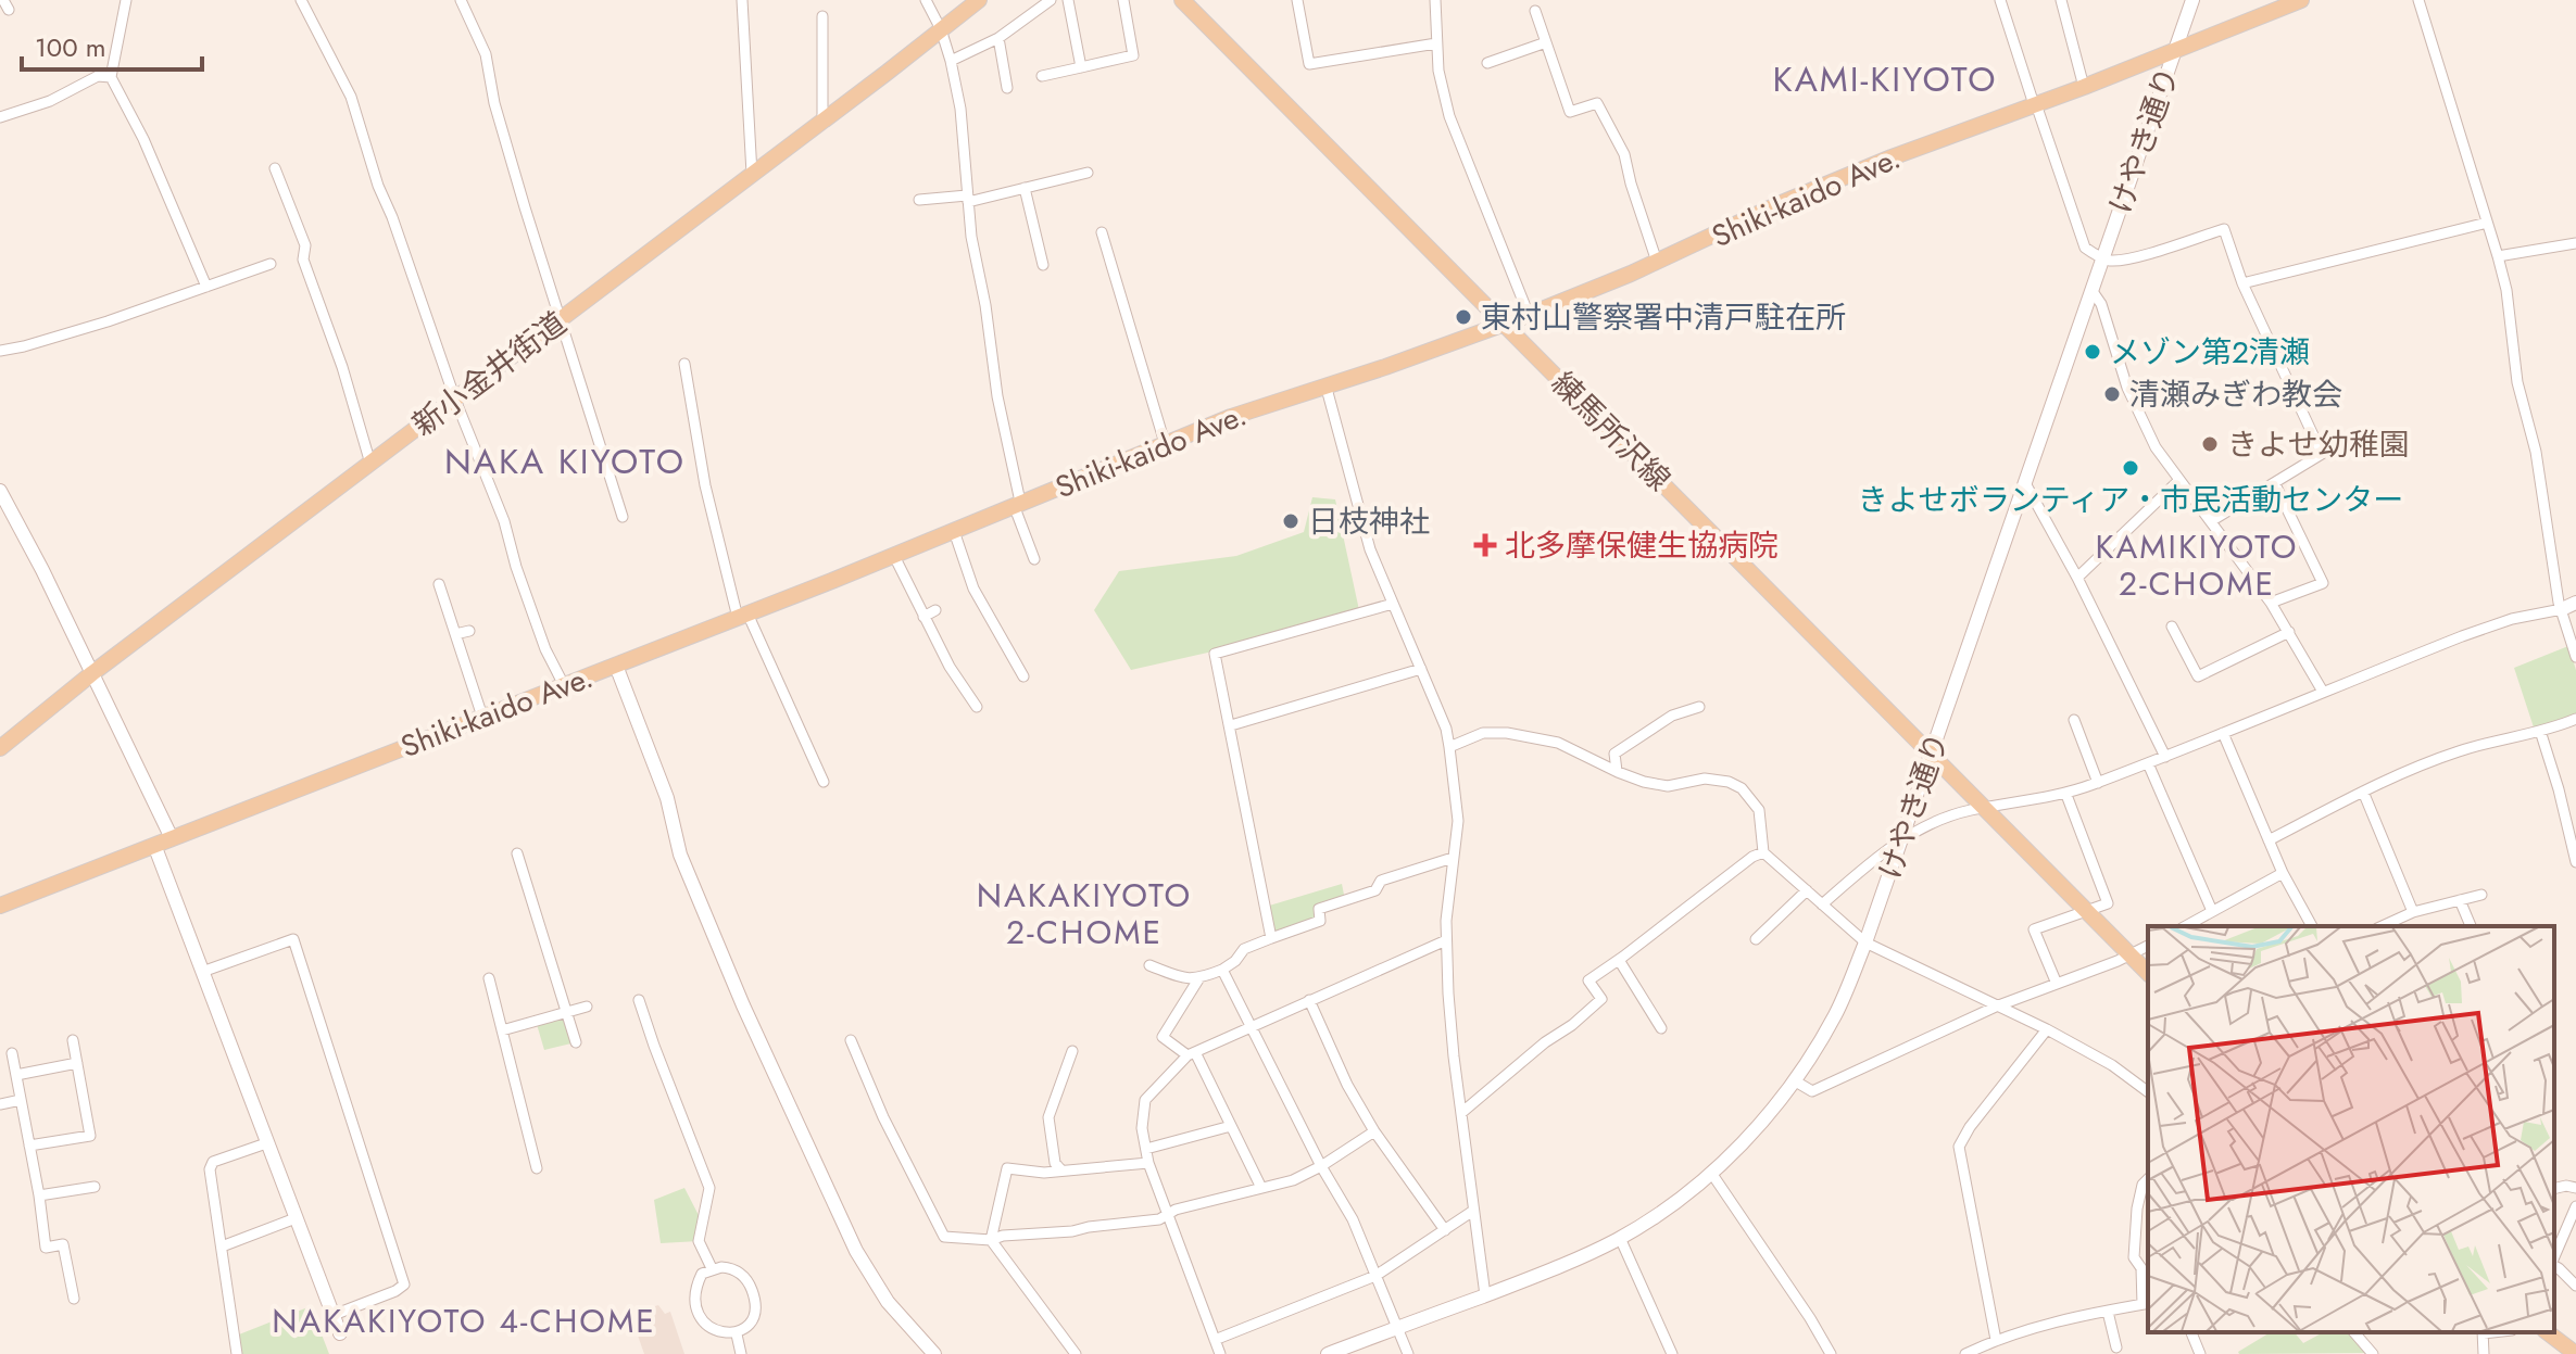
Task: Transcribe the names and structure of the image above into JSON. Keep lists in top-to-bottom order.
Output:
{
  "streets": {
    "main road": ["Shiki-kaido Ave.", "新小金井街道", "練馬所沢線"],
    "street": ["けやき通り"]
  },
  "crossings": [
    ["けやき通り", "Shiki-kaido Ave."],
    ["けやき通り", "練馬所沢線"],
    ["Shiki-kaido Ave.", "練馬所沢線"]
  ],
  "districts": [
    "KAMI-KIYOTO",
    "NAKA KIYOTO",
    "KAMIKIYOTO 2-CHOME",
    "NAKAKIYOTO 2-CHOME",
    "NAKAKIYOTO 4-CHOME"
  ],
  "places": {
    "other": [
      "東村山警察署中清戸駐在所",
      "メゾン第2清瀬",
      "清瀬みぎわ教会",
      "きよせ幼稚園",
      "きよせボランティア・市民活動センター",
      "日枝神社"
    ],
    "health": ["北多摩保健生協病院"]
  },
  "scale_bar": "100 m"
}
